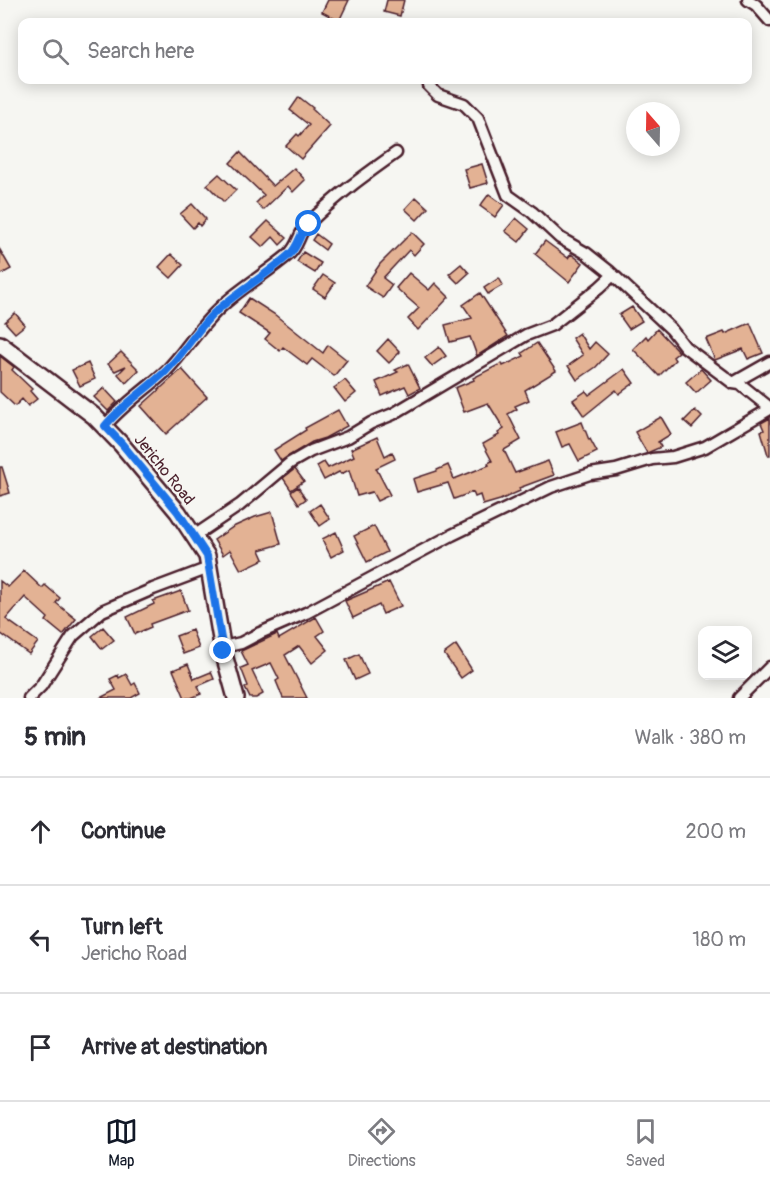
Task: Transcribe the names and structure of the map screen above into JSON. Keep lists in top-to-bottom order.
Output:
{
  "streets": {
    "street": ["Jericho Road"]
  },
  "north": "top",
  "page": {
    "search": "Search here",
    "heading": ["5 min", "Walk · 380 m"],
    "list": [
      ["Continue", "200 m"],
      ["Turn left", "Jericho Road", "180 m"],
      "Arrive at destination"
    ],
    "nav": ["Map", "Directions", "Saved"]
  }
}
